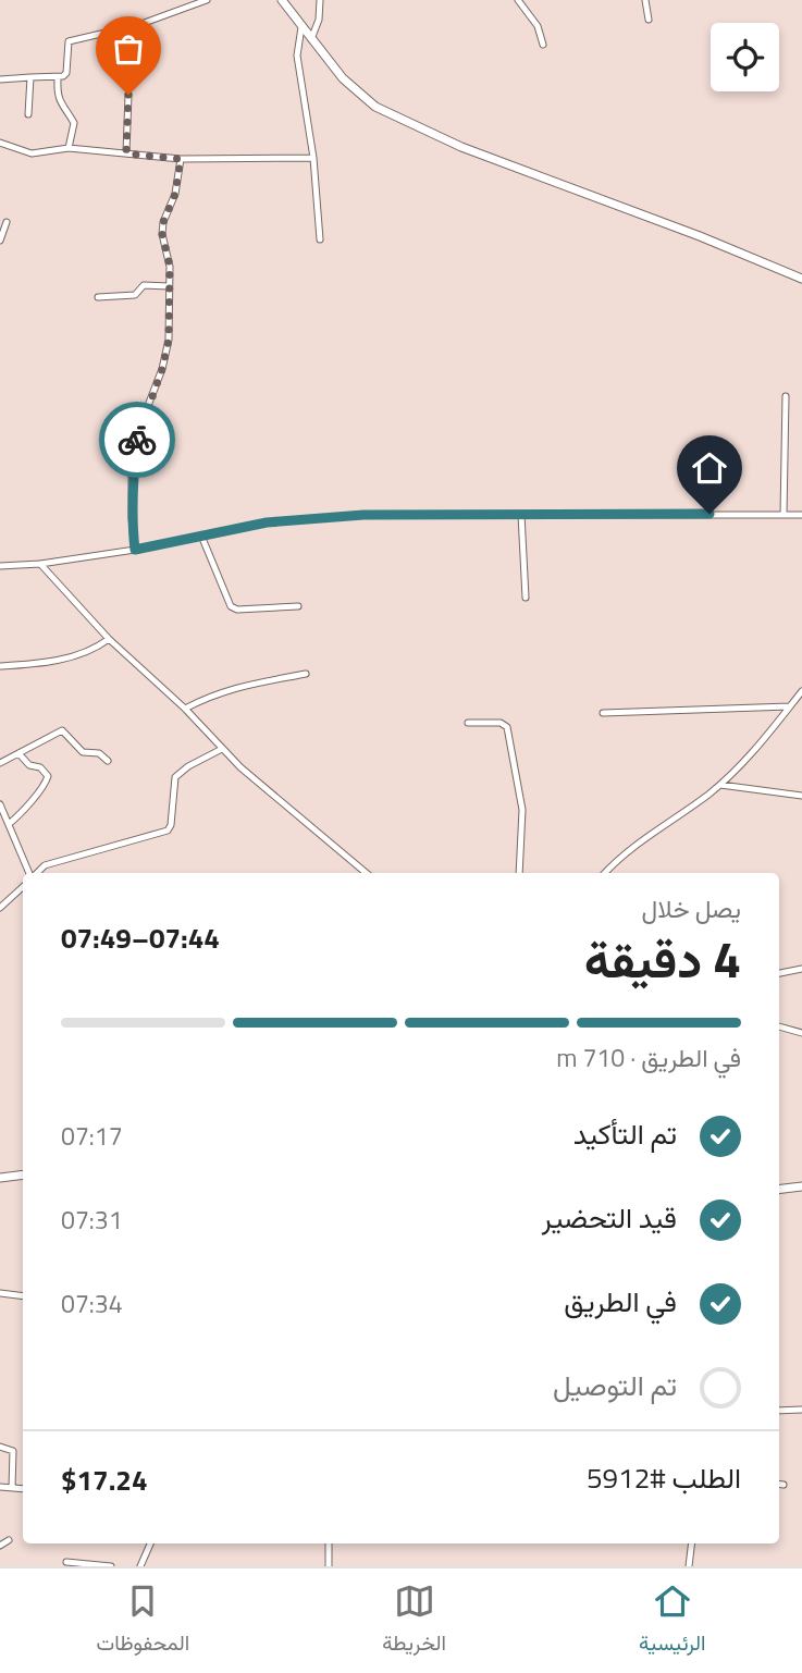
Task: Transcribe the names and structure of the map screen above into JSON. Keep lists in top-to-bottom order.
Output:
{
  "page": {
    "heading": ["4 دقيقة", "يصل خلال", "07:44–07:49"],
    "panel": ["الطلب #5912", "$17.24"],
    "bar": "في الطريق · 710 m",
    "list": [
      ["تم التأكيد", "07:17"],
      ["قيد التحضير", "07:31"],
      ["في الطريق", "07:34"],
      "تم التوصيل"
    ],
    "tabs": ["الرئيسية", "الخريطة", "المحفوظات"]
  }
}
